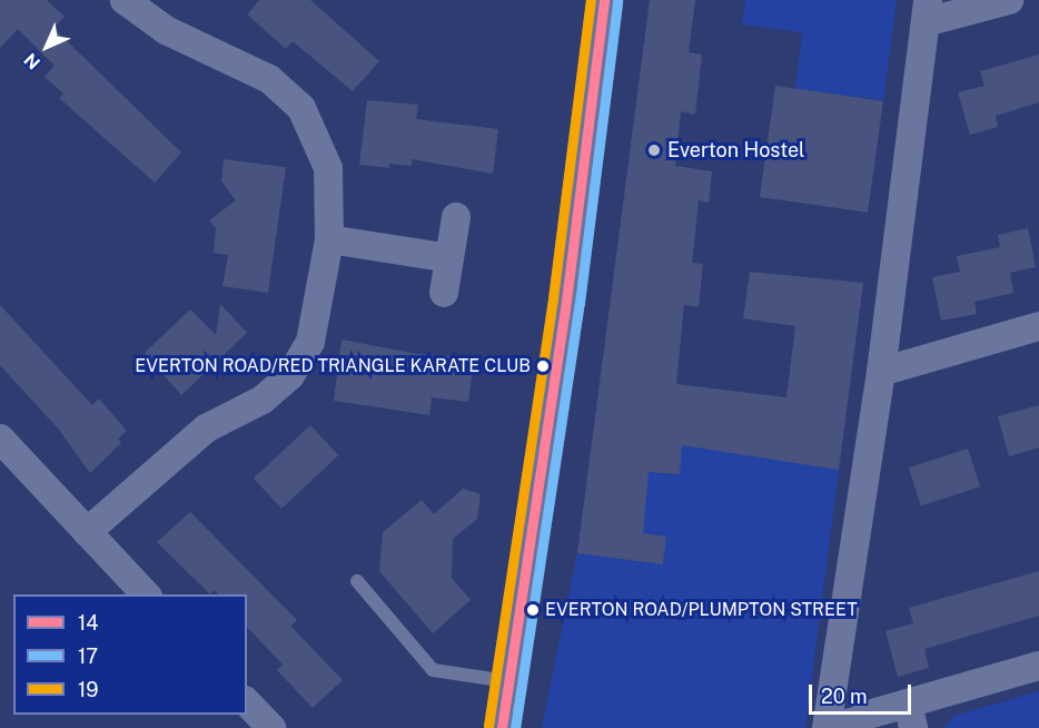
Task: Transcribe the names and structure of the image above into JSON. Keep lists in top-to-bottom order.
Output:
{
  "places": ["Everton Hostel", "EVERTON ROAD/RED TRIANGLE KARATE CLUB", "EVERTON ROAD/PLUMPTON STREET"],
  "lines": ["transit line 14", "transit line 19", "transit line 17"],
  "legend": ["14", "17", "19"],
  "scale_bar": "20 m",
  "north": "bottom left"
}
